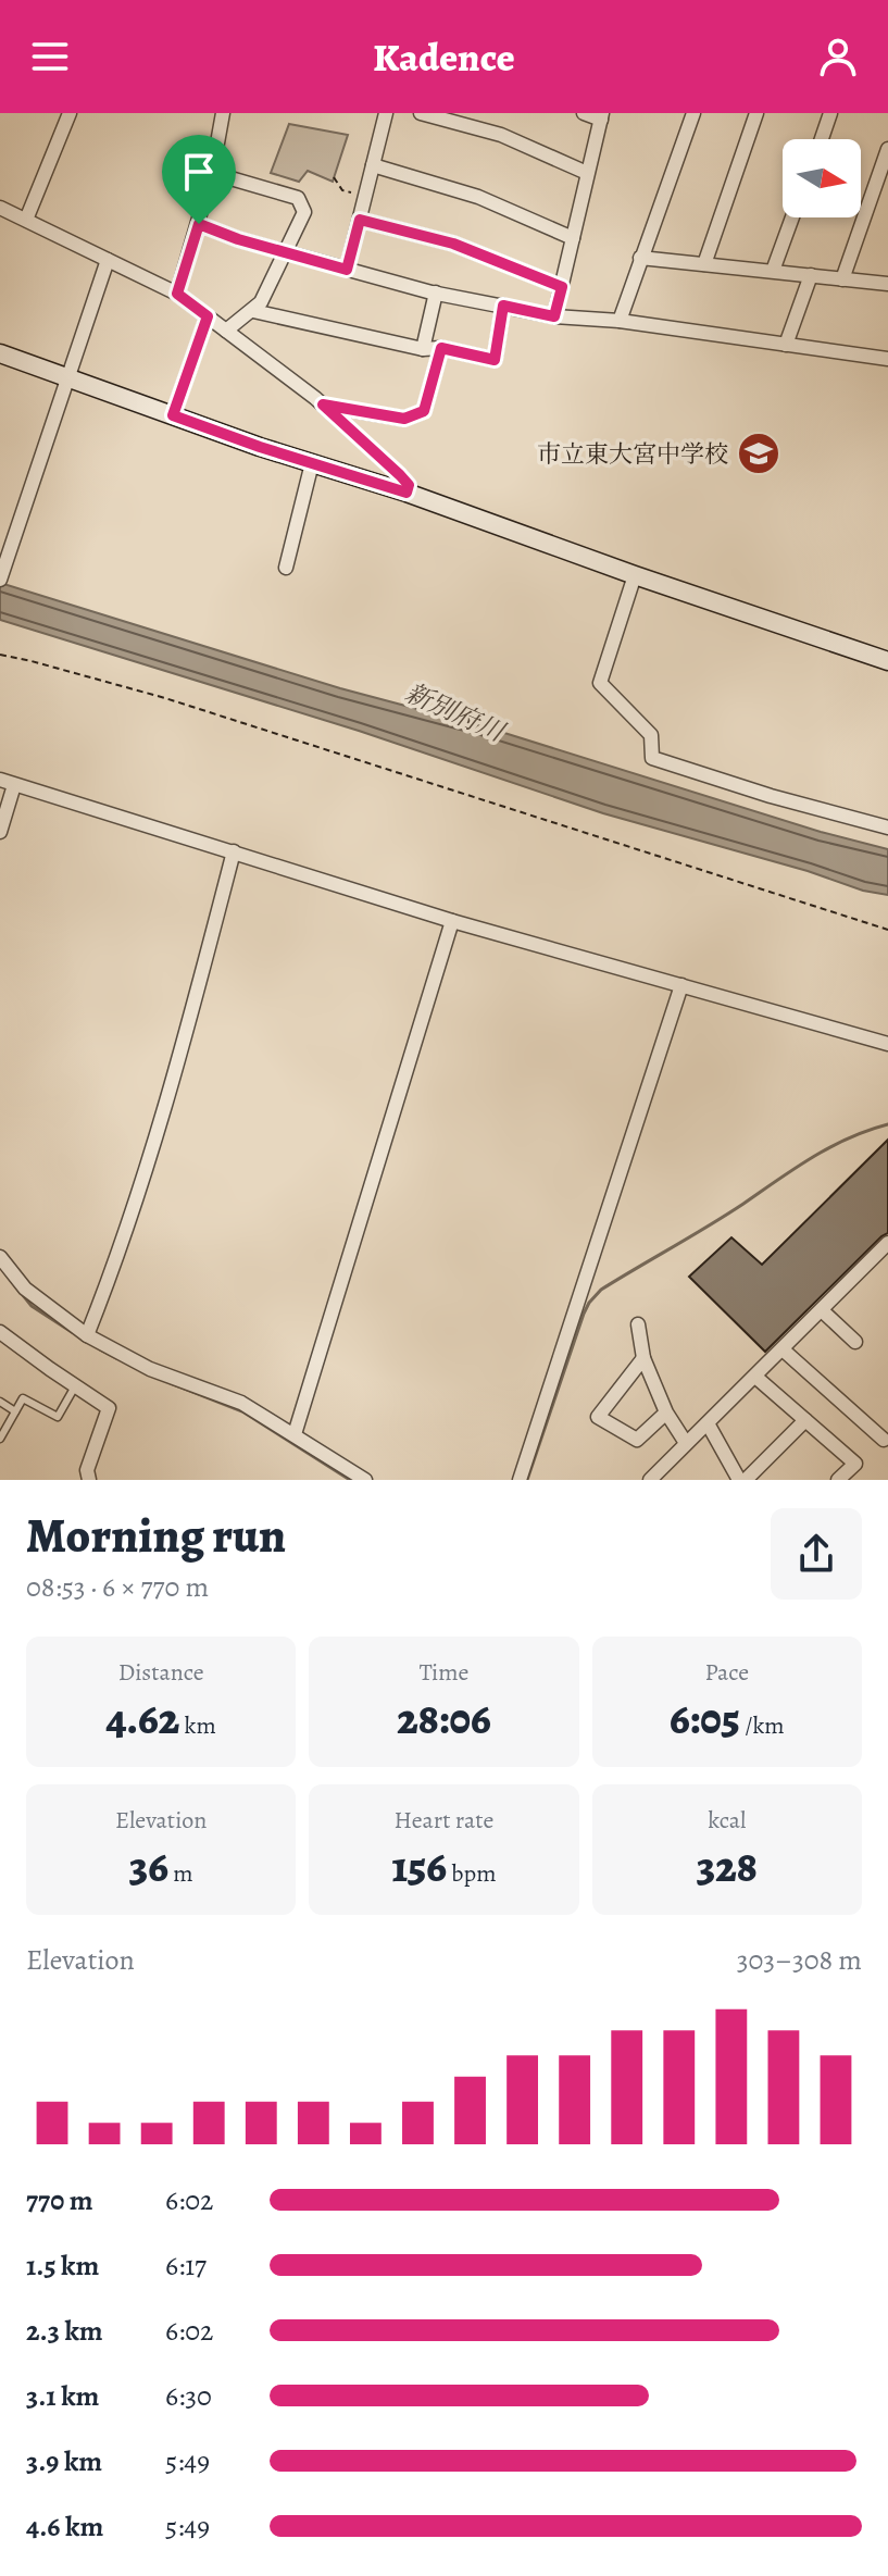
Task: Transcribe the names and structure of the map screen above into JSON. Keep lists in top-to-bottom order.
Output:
{
  "water": ["新別府川"],
  "places": {
    "school or university": ["市立東大宮中学校"]
  },
  "north": "right",
  "page": {
    "header": "Kadence",
    "heading": ["Morning run", "08:53 · 6 × 770 m"],
    "stats": [
      ["Distance", "4.62 km"],
      ["Time", "28:06"],
      ["Pace", "6:05 /km"],
      ["Elevation", "36 m"],
      ["Heart rate", "156 bpm"],
      ["kcal", "328"]
    ],
    "chart": ["Elevation", "303–308 m"],
    "list": [
      {
        "name": "770 m",
        "note": "6:02"
      },
      {
        "name": "1.5 km",
        "note": "6:17"
      },
      {
        "name": "2.3 km",
        "note": "6:02"
      },
      {
        "name": "3.1 km",
        "note": "6:30"
      },
      {
        "name": "3.9 km",
        "note": "5:49"
      },
      {
        "name": "4.6 km",
        "note": "5:49"
      }
    ]
  }
}
